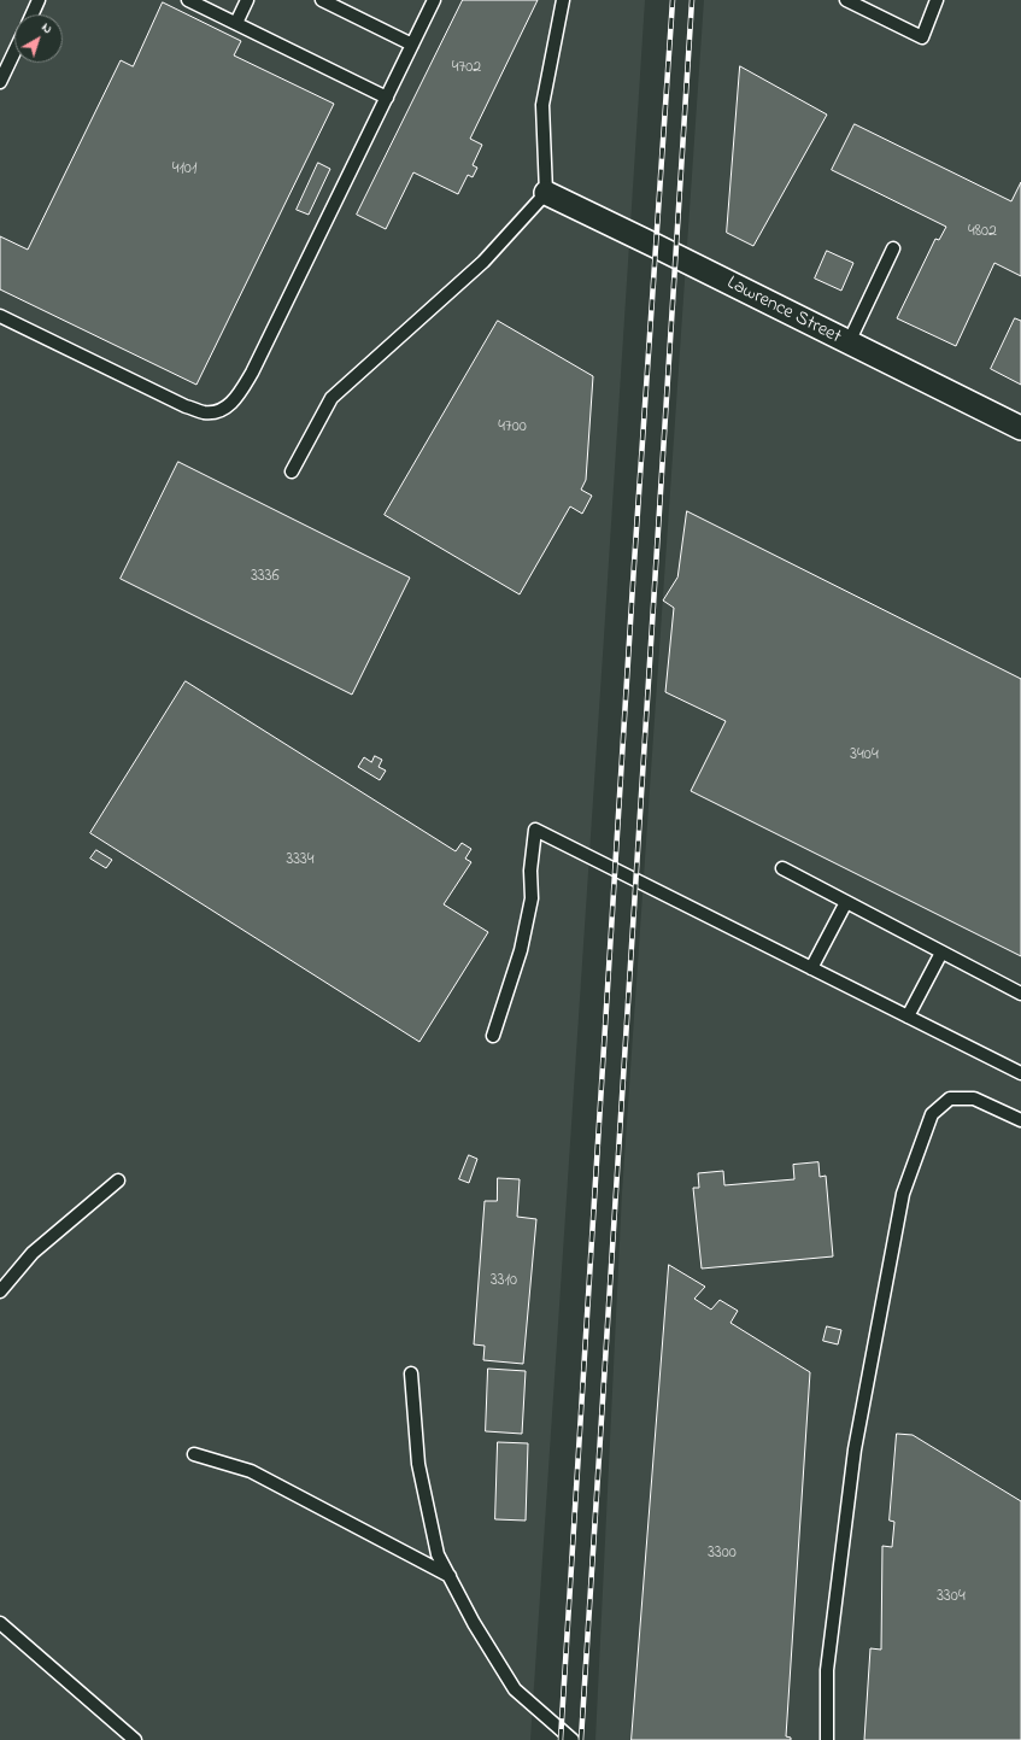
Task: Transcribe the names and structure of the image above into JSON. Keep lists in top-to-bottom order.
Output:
{
  "streets": {
    "street": ["Lawrence Street"]
  },
  "house_numbers": [
    "4702",
    "4101",
    "4802",
    "4700",
    "3336",
    "3404",
    "3334",
    "3310",
    "3300",
    "3304"
  ],
  "north": "top right"
}
